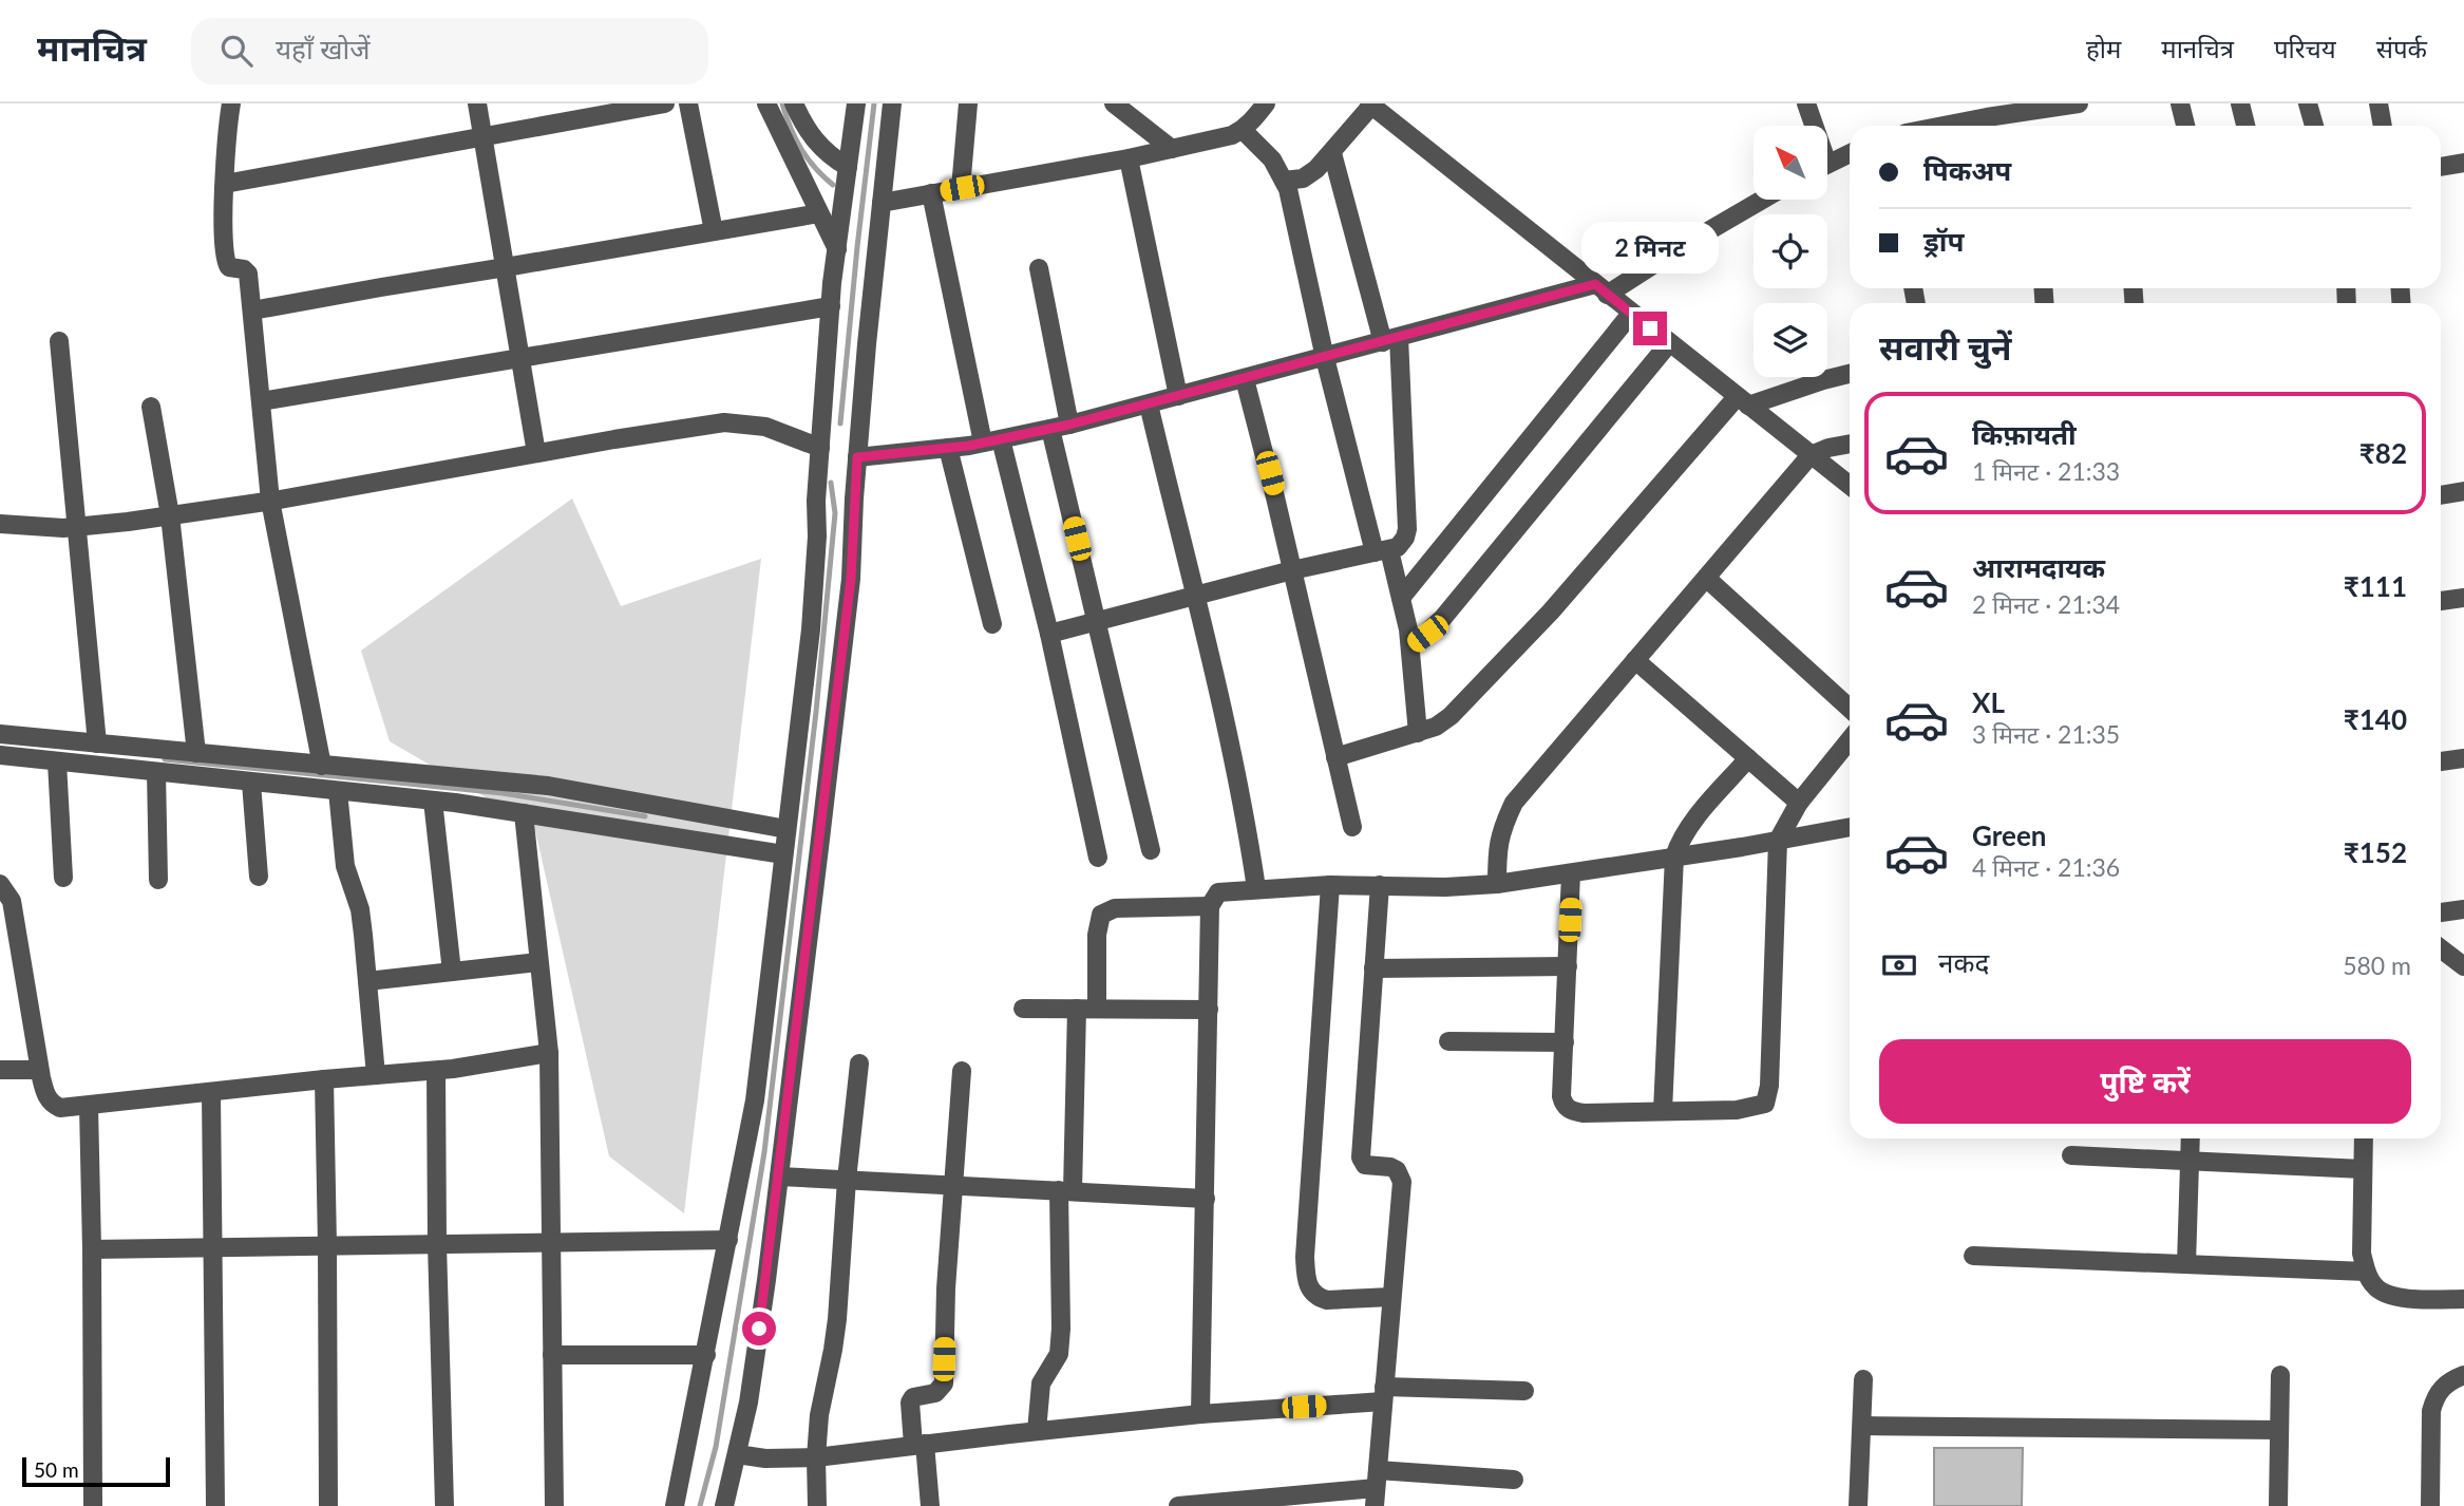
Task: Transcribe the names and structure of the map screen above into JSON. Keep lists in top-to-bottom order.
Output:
{
  "scale_bar": "50 m",
  "north": "top left",
  "page": {
    "header": "मानचित्र",
    "search": "यहाँ खोजें",
    "nav": [
      "होम",
      "मानचित्र",
      "परिचय",
      "संपर्क"
    ],
    "banner": ["पिकअप", "ड्रॉप"],
    "bubble": "2 मिनट",
    "heading": "सवारी चुनें",
    "list": [
      {
        "name": "किफ़ायती",
        "note": "1 मिनट · 21:33",
        "value": "₹82"
      },
      {
        "name": "आरामदायक",
        "note": "2 मिनट · 21:34",
        "value": "₹111"
      },
      {
        "name": "XL",
        "note": "3 मिनट · 21:35",
        "value": "₹140"
      },
      {
        "name": "Green",
        "note": "4 मिनट · 21:36",
        "value": "₹152"
      }
    ],
    "pay": ["नकद", "580 m"],
    "buttons": "पुष्टि करें",
    "scale": "50 m"
  }
}
